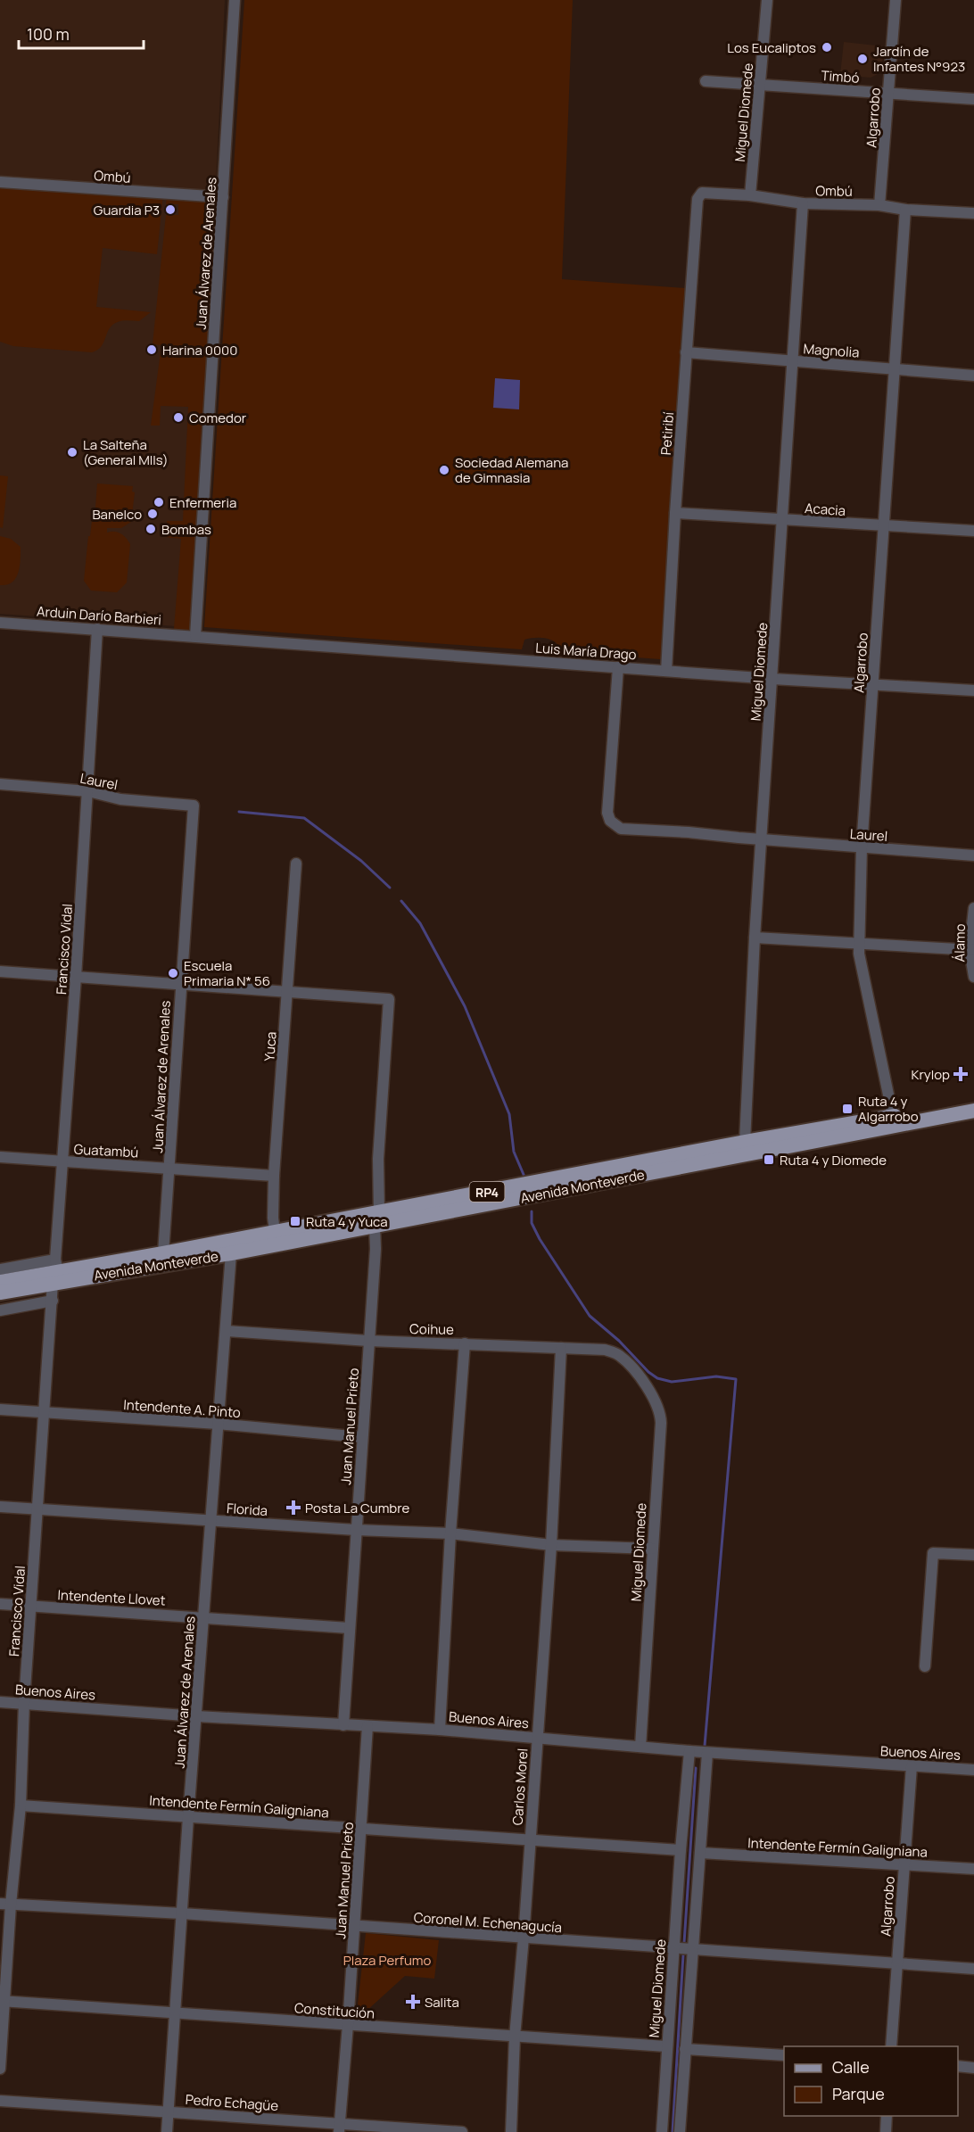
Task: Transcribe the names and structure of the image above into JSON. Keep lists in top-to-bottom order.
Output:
{
  "streets": {
    "main road": ["Avenida Monteverde", "RP4"],
    "street": [
      "Timbó",
      "Miguel Diomede",
      "Algarrobo",
      "Ombú",
      "Juan Álvarez de Arenales",
      "Magnolia",
      "Petiribí",
      "Acacia",
      "Arduin Darío Barbieri",
      "Luis María Drago",
      "Laurel",
      "Álamo",
      "Francisco Vidal",
      "Yuca",
      "Guatambú",
      "Coihue",
      "Intendente A. Pinto",
      "Juan Manuel Prieto",
      "Florida",
      "Intendente Llovet",
      "Buenos Aires",
      "Carlos Morel",
      "Intendente Fermín Galigniana",
      "Coronel M. Echenagucía",
      "Constitución",
      "Pedro Echagüe"
    ]
  },
  "crossings": [
    ["Timbó", "Miguel Diomede"],
    ["Timbó", "Algarrobo"],
    ["Miguel Diomede", "Ombú"],
    ["Miguel Diomede", "Magnolia"],
    ["Miguel Diomede", "Acacia"],
    ["Miguel Diomede", "Luis María Drago"],
    ["Miguel Diomede", "Laurel"],
    ["Miguel Diomede", "Avenida Monteverde"],
    ["Miguel Diomede", "Coihue"],
    ["Miguel Diomede", "Florida"],
    ["Miguel Diomede", "Buenos Aires"],
    ["Miguel Diomede", "Intendente Fermín Galigniana"],
    ["Miguel Diomede", "Coronel M. Echenagucía"],
    ["Miguel Diomede", "Constitución"],
    ["Algarrobo", "Ombú"],
    ["Algarrobo", "Magnolia"],
    ["Algarrobo", "Acacia"],
    ["Algarrobo", "Luis María Drago"],
    ["Algarrobo", "Laurel"],
    ["Algarrobo", "Avenida Monteverde"],
    ["Algarrobo", "Buenos Aires"],
    ["Algarrobo", "Intendente Fermín Galigniana"],
    ["Algarrobo", "Coronel M. Echenagucía"],
    ["Ombú", "Juan Álvarez de Arenales"],
    ["Ombú", "Petiribí"],
    ["Juan Álvarez de Arenales", "Arduin Darío Barbieri"],
    ["Juan Álvarez de Arenales", "Luis María Drago"],
    ["Juan Álvarez de Arenales", "Laurel"],
    ["Juan Álvarez de Arenales", "Guatambú"],
    ["Juan Álvarez de Arenales", "Avenida Monteverde"],
    ["Juan Álvarez de Arenales", "Coihue"],
    ["Juan Álvarez de Arenales", "Intendente A. Pinto"],
    ["Juan Álvarez de Arenales", "Florida"],
    ["Juan Álvarez de Arenales", "Intendente Llovet"],
    ["Juan Álvarez de Arenales", "Buenos Aires"],
    ["Juan Álvarez de Arenales", "Intendente Fermín Galigniana"],
    ["Juan Álvarez de Arenales", "Coronel M. Echenagucía"],
    ["Juan Álvarez de Arenales", "Constitución"],
    ["Juan Álvarez de Arenales", "Pedro Echagüe"],
    ["Magnolia", "Petiribí"],
    ["Petiribí", "Acacia"],
    ["Petiribí", "Luis María Drago"],
    ["Arduin Darío Barbieri", "Luis María Drago"],
    ["Arduin Darío Barbieri", "Francisco Vidal"],
    ["Luis María Drago", "Laurel"],
    ["Laurel", "Francisco Vidal"],
    ["Francisco Vidal", "Guatambú"],
    ["Francisco Vidal", "Avenida Monteverde"],
    ["Francisco Vidal", "Intendente A. Pinto"],
    ["Francisco Vidal", "Florida"],
    ["Francisco Vidal", "Intendente Llovet"],
    ["Francisco Vidal", "Buenos Aires"],
    ["Francisco Vidal", "Intendente Fermín Galigniana"],
    ["Francisco Vidal", "Coronel M. Echenagucía"],
    ["Francisco Vidal", "Constitución"],
    ["Yuca", "Guatambú"],
    ["Yuca", "Avenida Monteverde"],
    ["Yuca", "Juan Manuel Prieto"],
    ["Avenida Monteverde", "Juan Manuel Prieto"],
    ["Coihue", "Juan Manuel Prieto"],
    ["Coihue", "Carlos Morel"],
    ["Intendente A. Pinto", "Juan Manuel Prieto"],
    ["Juan Manuel Prieto", "Florida"],
    ["Juan Manuel Prieto", "Intendente Llovet"],
    ["Juan Manuel Prieto", "Buenos Aires"],
    ["Juan Manuel Prieto", "Intendente Fermín Galigniana"],
    ["Juan Manuel Prieto", "Coronel M. Echenagucía"],
    ["Juan Manuel Prieto", "Constitución"],
    ["Juan Manuel Prieto", "Pedro Echagüe"],
    ["Florida", "Carlos Morel"],
    ["Buenos Aires", "Carlos Morel"],
    ["Carlos Morel", "Intendente Fermín Galigniana"],
    ["Carlos Morel", "Coronel M. Echenagucía"],
    ["Carlos Morel", "Constitución"]
  ],
  "parks": ["Plaza Perfumo"],
  "places": {
    "other": [
      "Los Eucaliptos",
      "Jardín de Infantes N°923",
      "Guardia P3",
      "Harina 0000",
      "Comedor",
      "La Salteña (General Mlls)",
      "Sociedad Alemana de Gimnasia",
      "Enfermeria",
      "Banelco",
      "Bombas",
      "Escuela Primaria N* 56"
    ],
    "health": ["Krylop", "Posta La Cumbre", "Salita"],
    "transit": ["Ruta 4 y Algarrobo", "Ruta 4 y Diomede", "Ruta 4 y Yuca"]
  },
  "legend": ["Calle", "Parque"],
  "scale_bar": "100 m"
}
